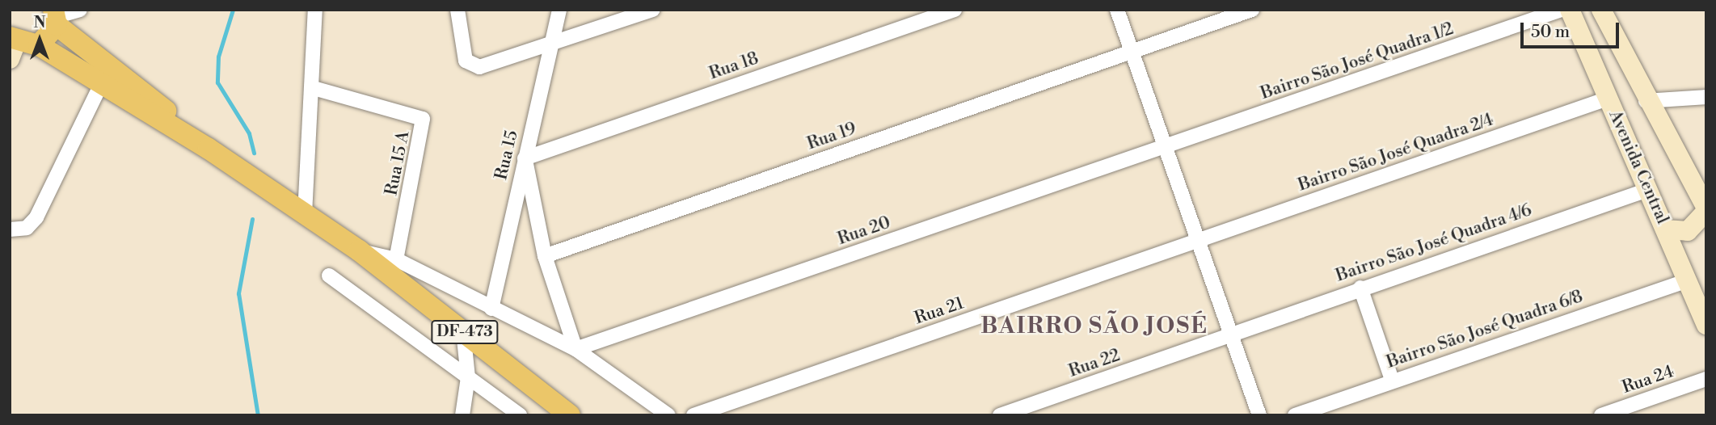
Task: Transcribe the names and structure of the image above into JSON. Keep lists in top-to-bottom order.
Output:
{
  "streets": {
    "main road": ["DF-473"],
    "street": [
      "Bairro São José Quadra 1/2",
      "Rua 18",
      "Rua 19",
      "Bairro São José Quadra 2/4",
      "Rua 15",
      "Rua 15 A",
      "Avenida Central",
      "Rua 20",
      "Bairro São José Quadra 4/6",
      "Rua 21",
      "Bairro São José Quadra 6/8",
      "Rua 22",
      "Rua 24"
    ]
  },
  "crossings": [
    ["Bairro São José Quadra 1/2", "Rua 20"],
    ["Rua 18", "Rua 15"],
    ["Bairro São José Quadra 2/4", "Avenida Central"],
    ["Bairro São José Quadra 2/4", "Rua 21"],
    ["Avenida Central", "Bairro São José Quadra 4/6"],
    ["Avenida Central", "Bairro São José Quadra 6/8"],
    ["Bairro São José Quadra 4/6", "Rua 22"]
  ],
  "districts": ["BAIRRO SÃO JOSÉ"],
  "scale_bar": "50 m",
  "north": "top"
}
